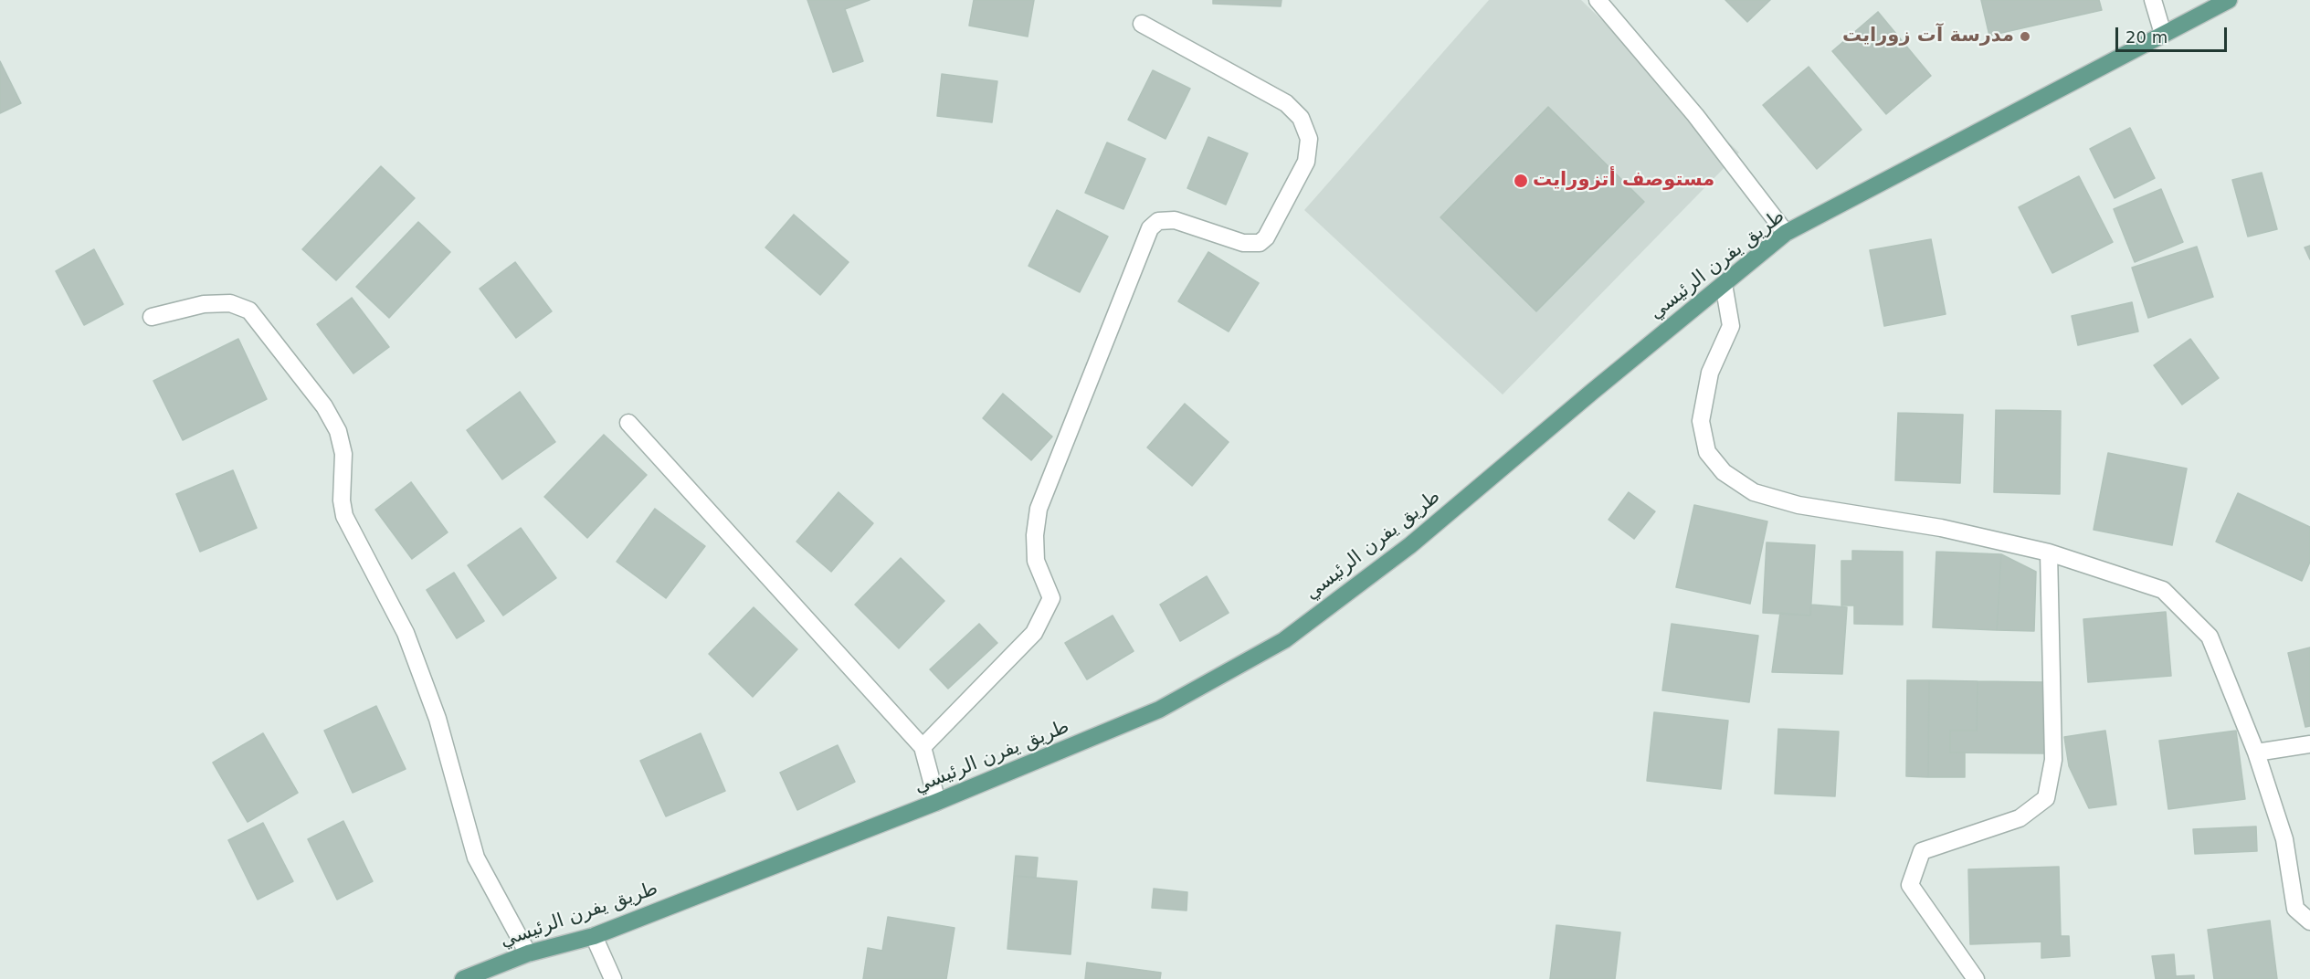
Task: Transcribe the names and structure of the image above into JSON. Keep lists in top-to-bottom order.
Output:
{
  "streets": {
    "main road": ["طريق يفرن الرئيسي"]
  },
  "places": ["مدرسة آت زورايت", "مستوصف أتزورايت"],
  "scale_bar": "20 m"
}
